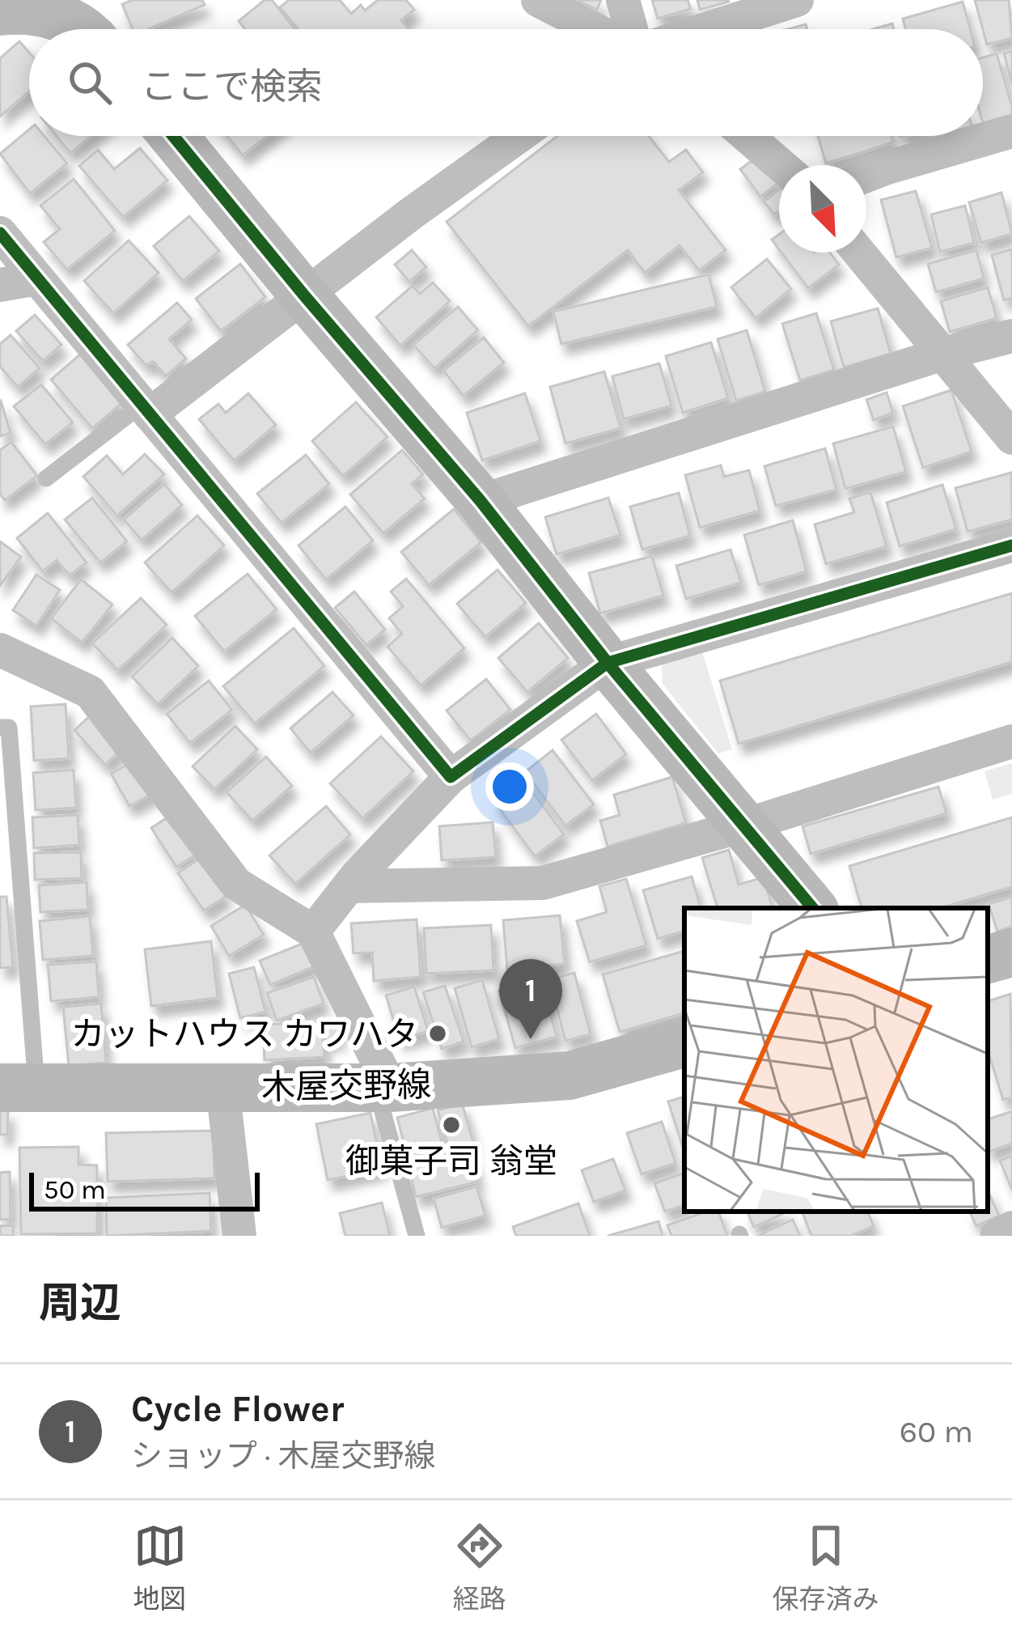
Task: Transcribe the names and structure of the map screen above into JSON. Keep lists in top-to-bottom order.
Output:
{
  "streets": {
    "street": ["木屋交野線"]
  },
  "places": ["カットハウス カワハタ", "御菓子司 翁堂"],
  "scale_bar": "50 m",
  "north": "bottom right",
  "page": {
    "search": "ここで検索",
    "pins": "1",
    "scale": "50 m",
    "heading": "周辺",
    "list": [
      {
        "mark": "1",
        "name": "Cycle Flower",
        "note": "ショップ · 木屋交野線",
        "value": "60 m"
      }
    ],
    "nav": ["地図", "経路", "保存済み"]
  }
}
